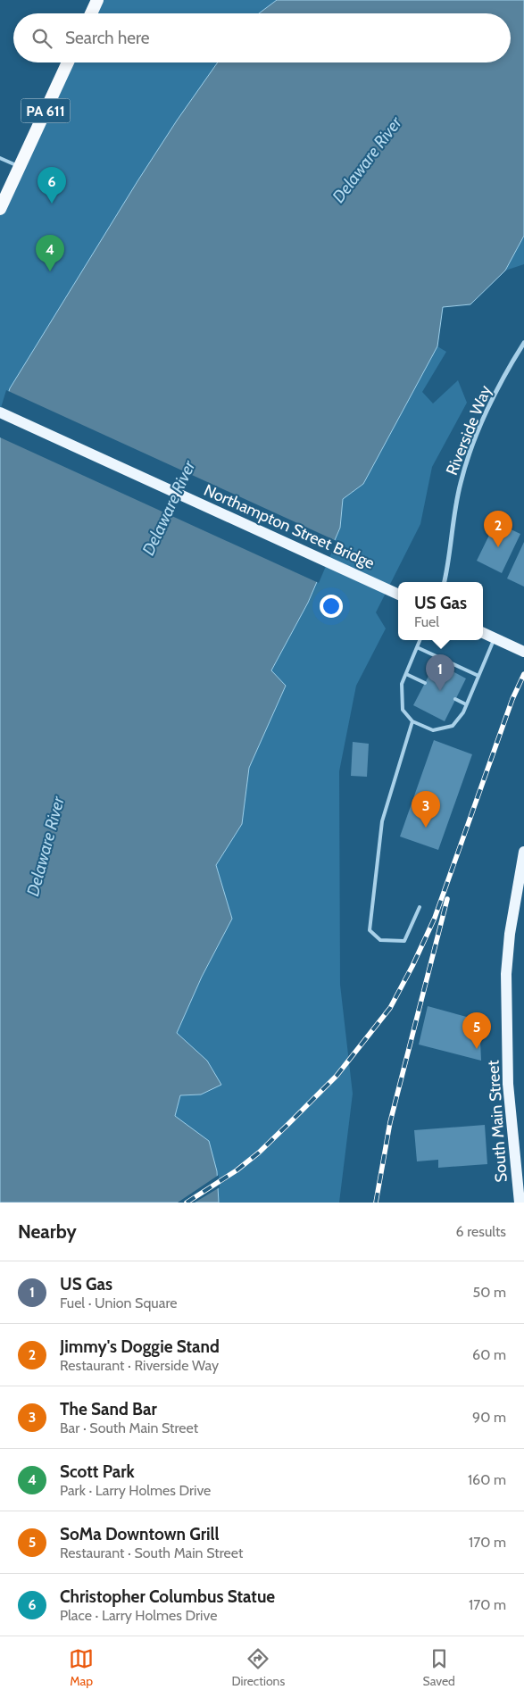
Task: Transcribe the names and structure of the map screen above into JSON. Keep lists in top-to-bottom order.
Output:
{
  "streets": {
    "highway": ["PA 611"],
    "main road": ["Northampton Street Bridge", "South Main Street"],
    "street": ["Riverside Way"]
  },
  "water": ["Delaware River"],
  "page": {
    "search": "Search here",
    "pins": [
      "6",
      "4",
      "2",
      "1",
      "3",
      "5"
    ],
    "popup": ["US Gas", "Fuel"],
    "heading": ["Nearby", "6 results"],
    "list": [
      {
        "mark": "1",
        "name": "US Gas",
        "note": "Fuel · Union Square",
        "value": "50 m"
      },
      {
        "mark": "2",
        "name": "Jimmy's Doggie Stand",
        "note": "Restaurant · Riverside Way",
        "value": "60 m"
      },
      {
        "mark": "3",
        "name": "The Sand Bar",
        "note": "Bar · South Main Street",
        "value": "90 m"
      },
      {
        "mark": "4",
        "name": "Scott Park",
        "note": "Park · Larry Holmes Drive",
        "value": "160 m"
      },
      {
        "mark": "5",
        "name": "SoMa Downtown Grill",
        "note": "Restaurant · South Main Street",
        "value": "170 m"
      },
      {
        "mark": "6",
        "name": "Christopher Columbus Statue",
        "note": "Place · Larry Holmes Drive",
        "value": "170 m"
      }
    ],
    "nav": ["Map", "Directions", "Saved"]
  }
}
